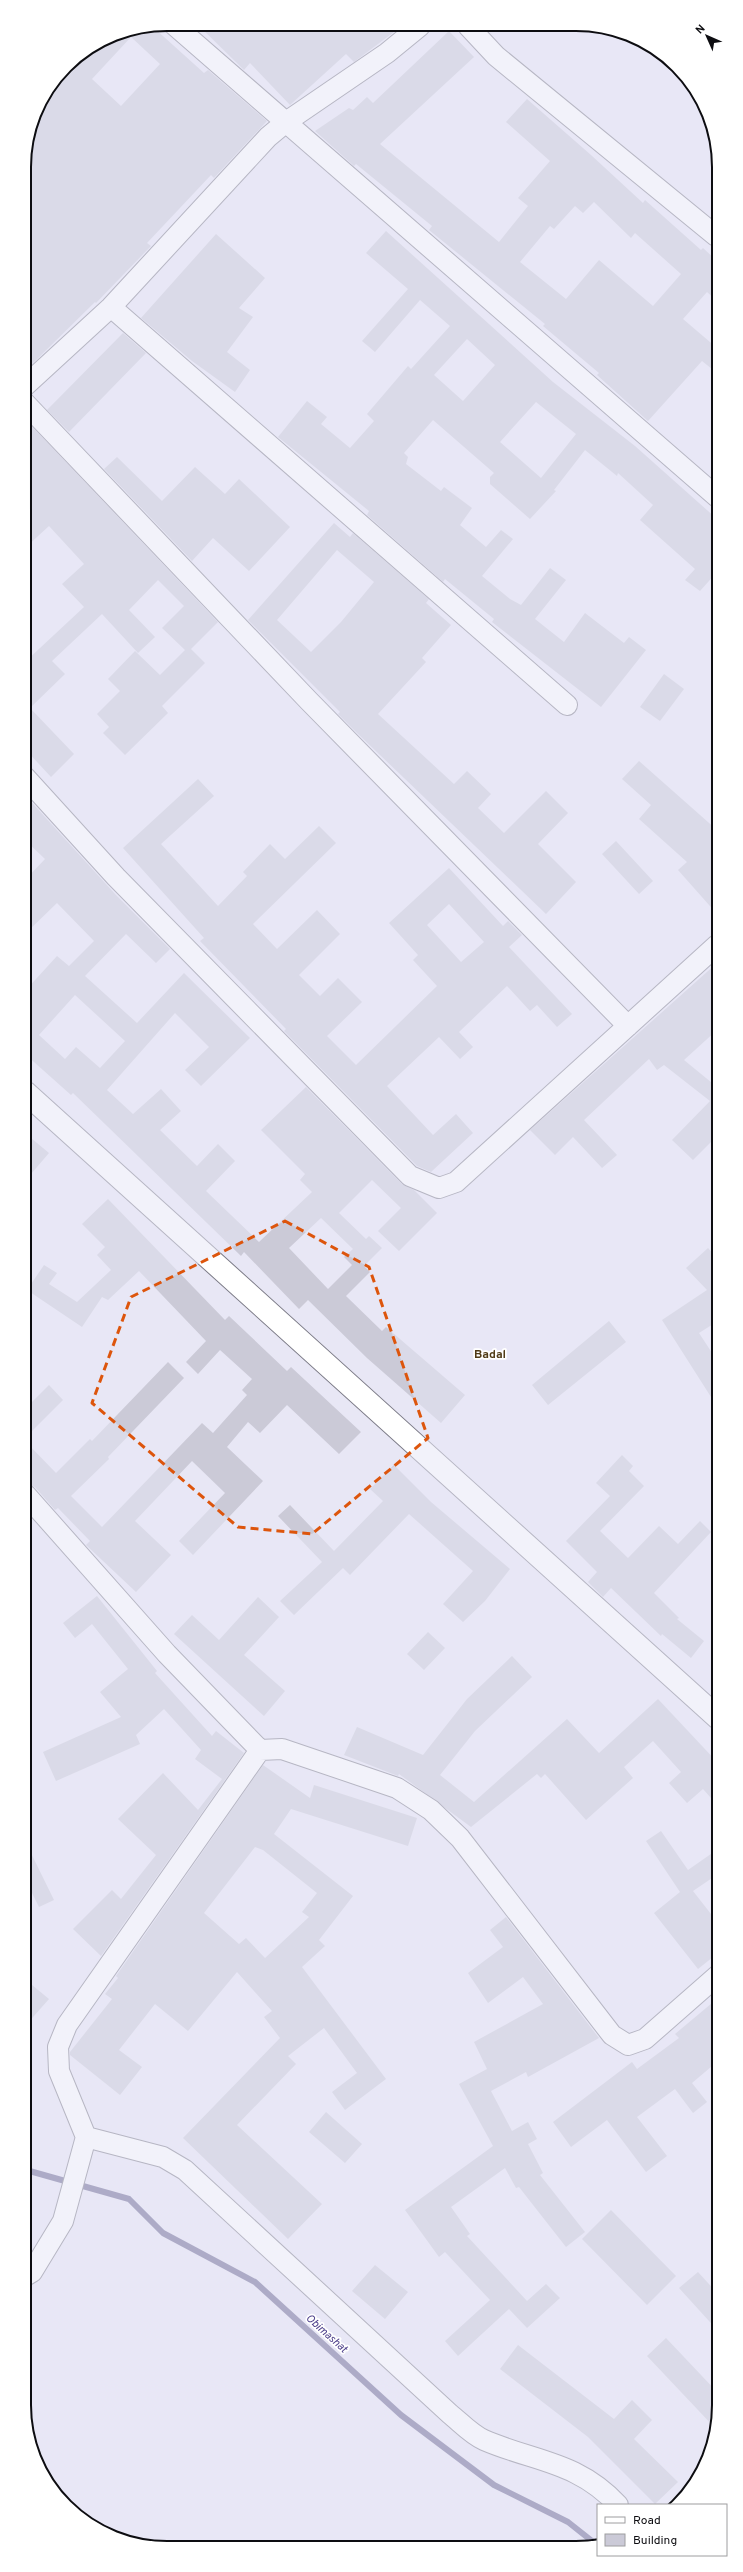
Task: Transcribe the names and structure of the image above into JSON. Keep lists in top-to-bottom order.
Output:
{
  "districts": ["Badal"],
  "water": ["Obimashat"],
  "legend": ["Road", "Building"],
  "north": "top left"
}
